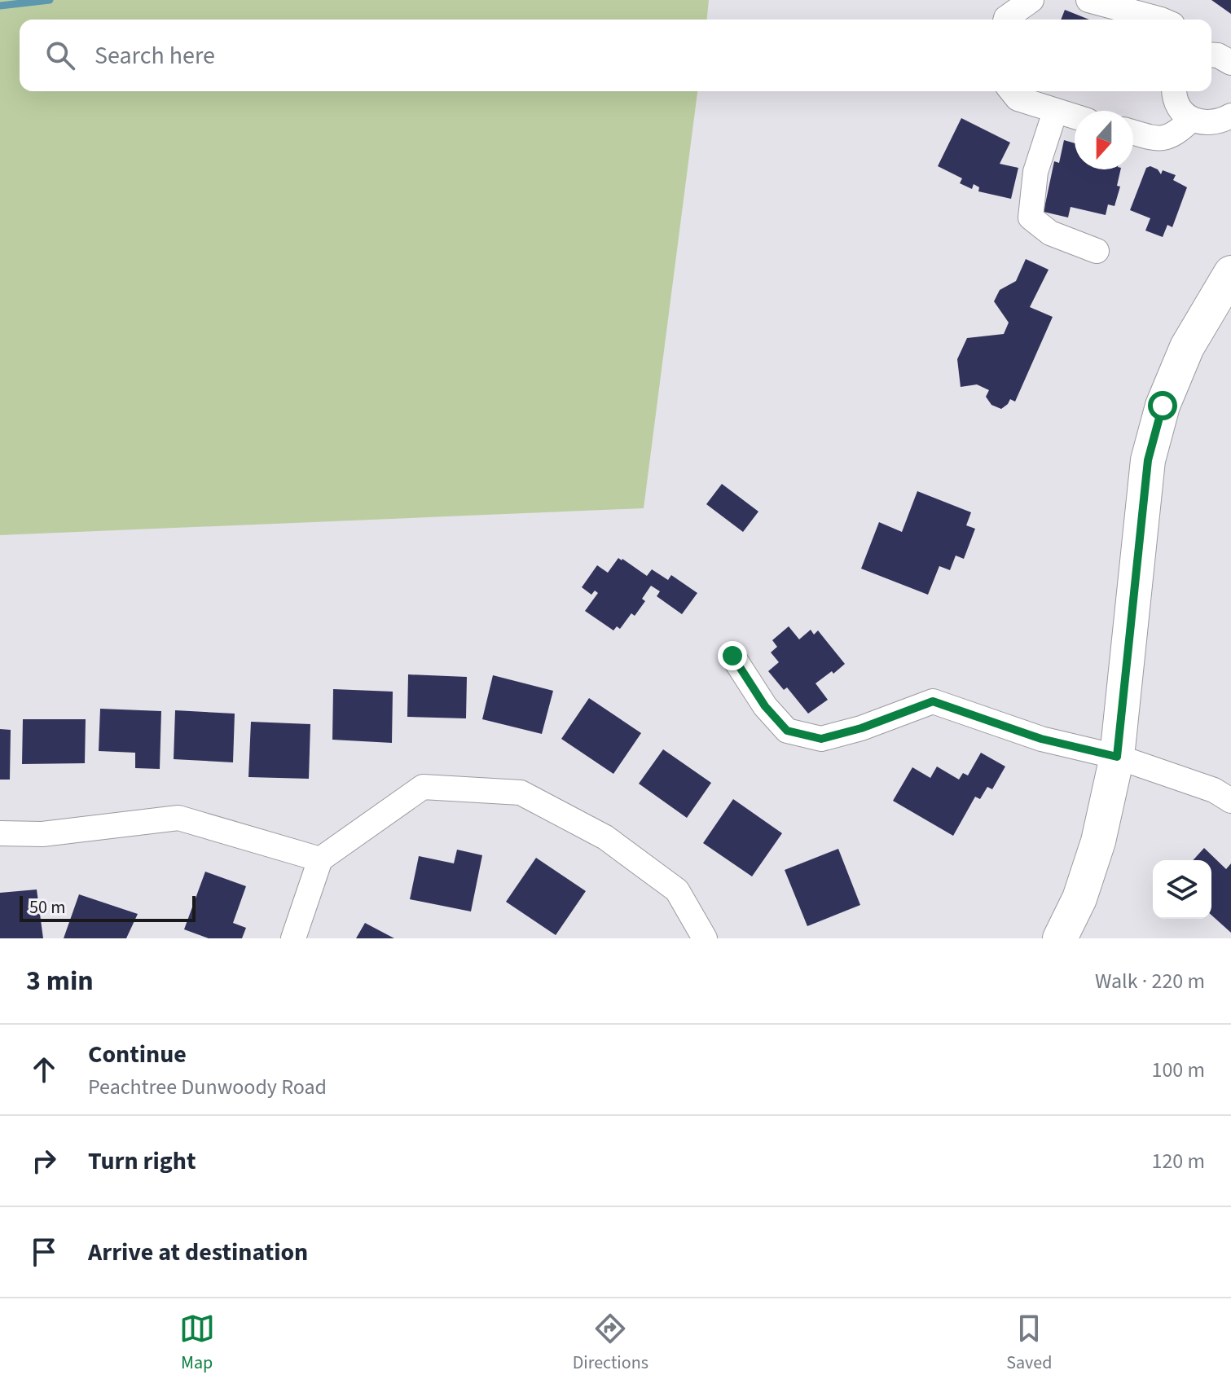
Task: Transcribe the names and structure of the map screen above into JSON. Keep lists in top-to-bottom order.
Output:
{
  "scale_bar": "50 m",
  "north": "bottom",
  "page": {
    "search": "Search here",
    "scale": "50 m",
    "heading": ["3 min", "Walk · 220 m"],
    "list": [
      ["Continue", "Peachtree Dunwoody Road", "100 m"],
      ["Turn right", "120 m"],
      "Arrive at destination"
    ],
    "nav": ["Map", "Directions", "Saved"]
  }
}
